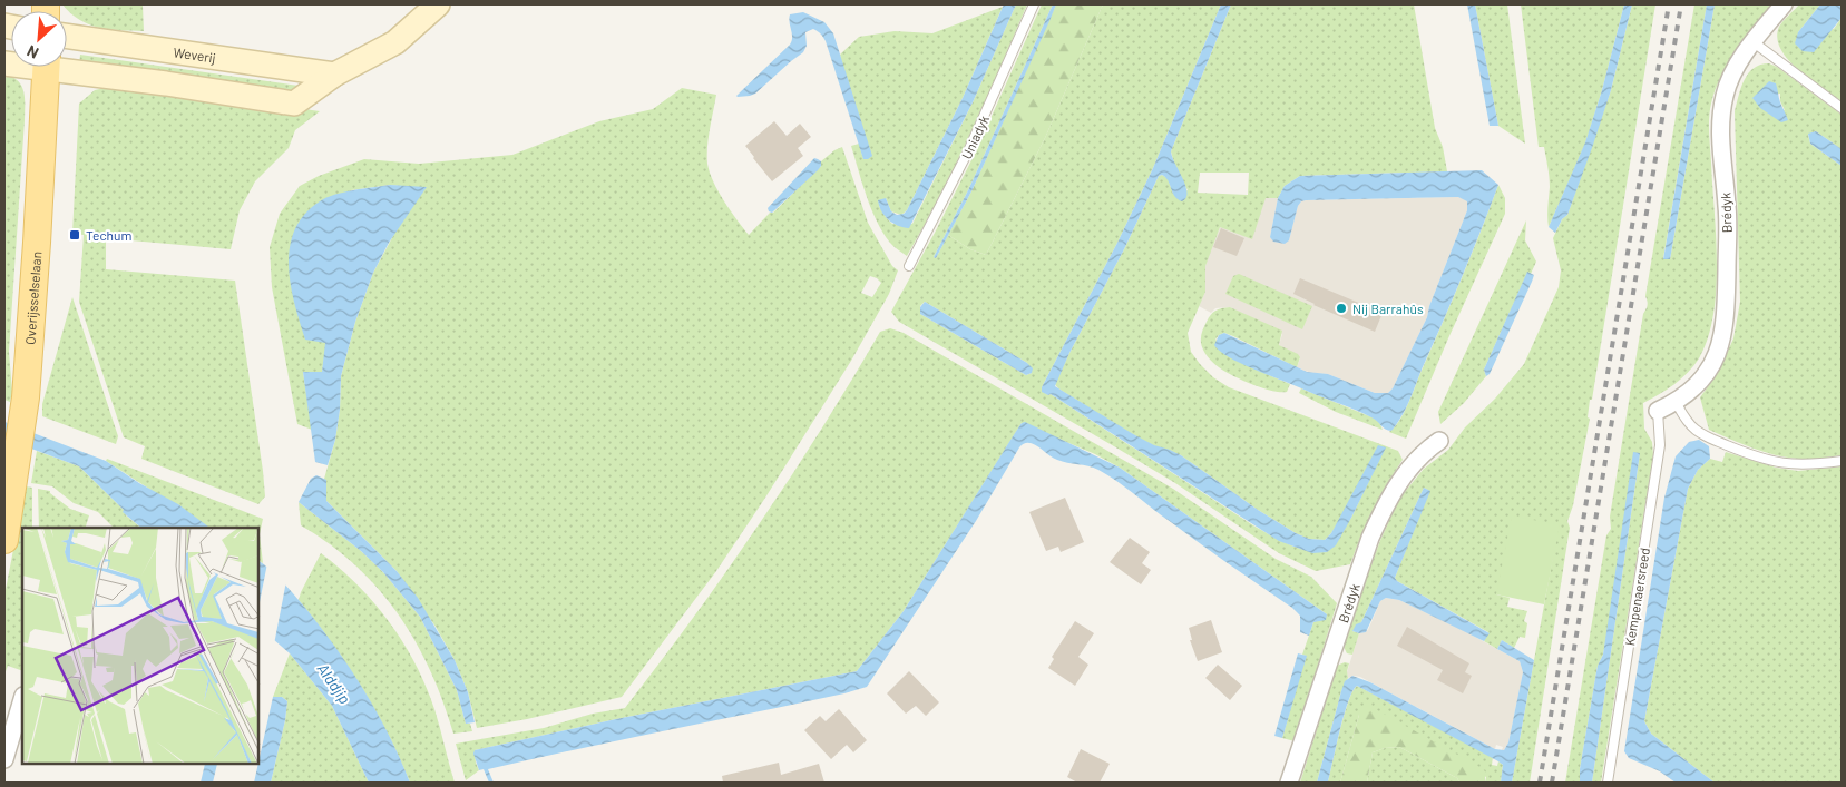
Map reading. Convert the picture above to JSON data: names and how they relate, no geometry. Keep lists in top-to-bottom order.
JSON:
{
  "streets": {
    "main road": ["Overijsselselaan"],
    "street": ["Weverij", "Brédyk"],
    "lane": ["Uniadyk", "Kempenaersreed"]
  },
  "crossings": [
    ["Brédyk", "Kempenaersreed"]
  ],
  "water": ["Alddjip"],
  "places": {
    "transit": ["Techum"],
    "other": ["Nij Barrahûs"]
  },
  "north": "bottom left"
}
